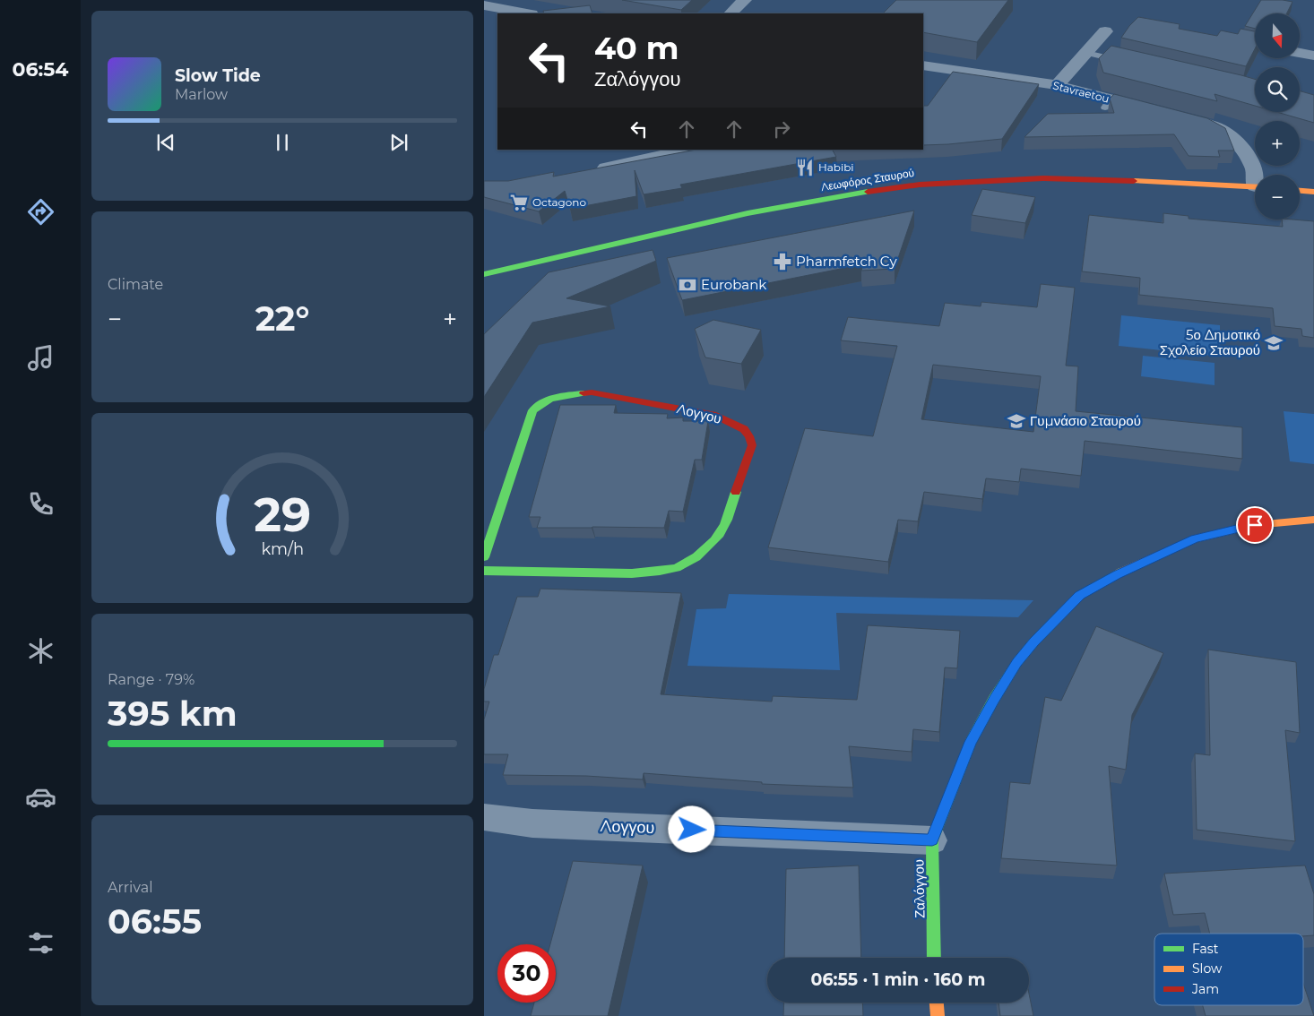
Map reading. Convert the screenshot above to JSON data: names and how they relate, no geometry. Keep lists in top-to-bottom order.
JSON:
{
  "streets": {
    "street": [
      "Stavraetou",
      "Λεωφόρος Σταυρού",
      "Λογγου",
      "Ζαλόγγου"
    ]
  },
  "crossings": [
    ["Λογγου", "Ζαλόγγου"]
  ],
  "places": {
    "restaurant": ["Habibi"],
    "supermarket": ["Octagono"],
    "pharmacy": ["Pharmfetch Cy"],
    "bank": ["Eurobank"],
    "school or university": ["5ο Δημοτικό Σχολείο Σταυρού", "Γυμνάσιο Σταυρού"]
  },
  "legend": ["Fast", "Slow", "Jam"],
  "north": "bottom",
  "page": {
    "tabs": "06:54",
    "map_buttons": ["+", "−"],
    "turn": ["40 m", "Ζαλόγγου"],
    "song": ["Slow Tide", "Marlow"],
    "tile": [
      "Climate",
      ["Range · 79%", "395 km"],
      ["Arrival", "06:55"]
    ],
    "heat": ["−", "22°", "+"],
    "limit": "30",
    "trip": "06:55 · 1 min · 160 m",
    "gauge": ["29", "km/h"]
  }
}
